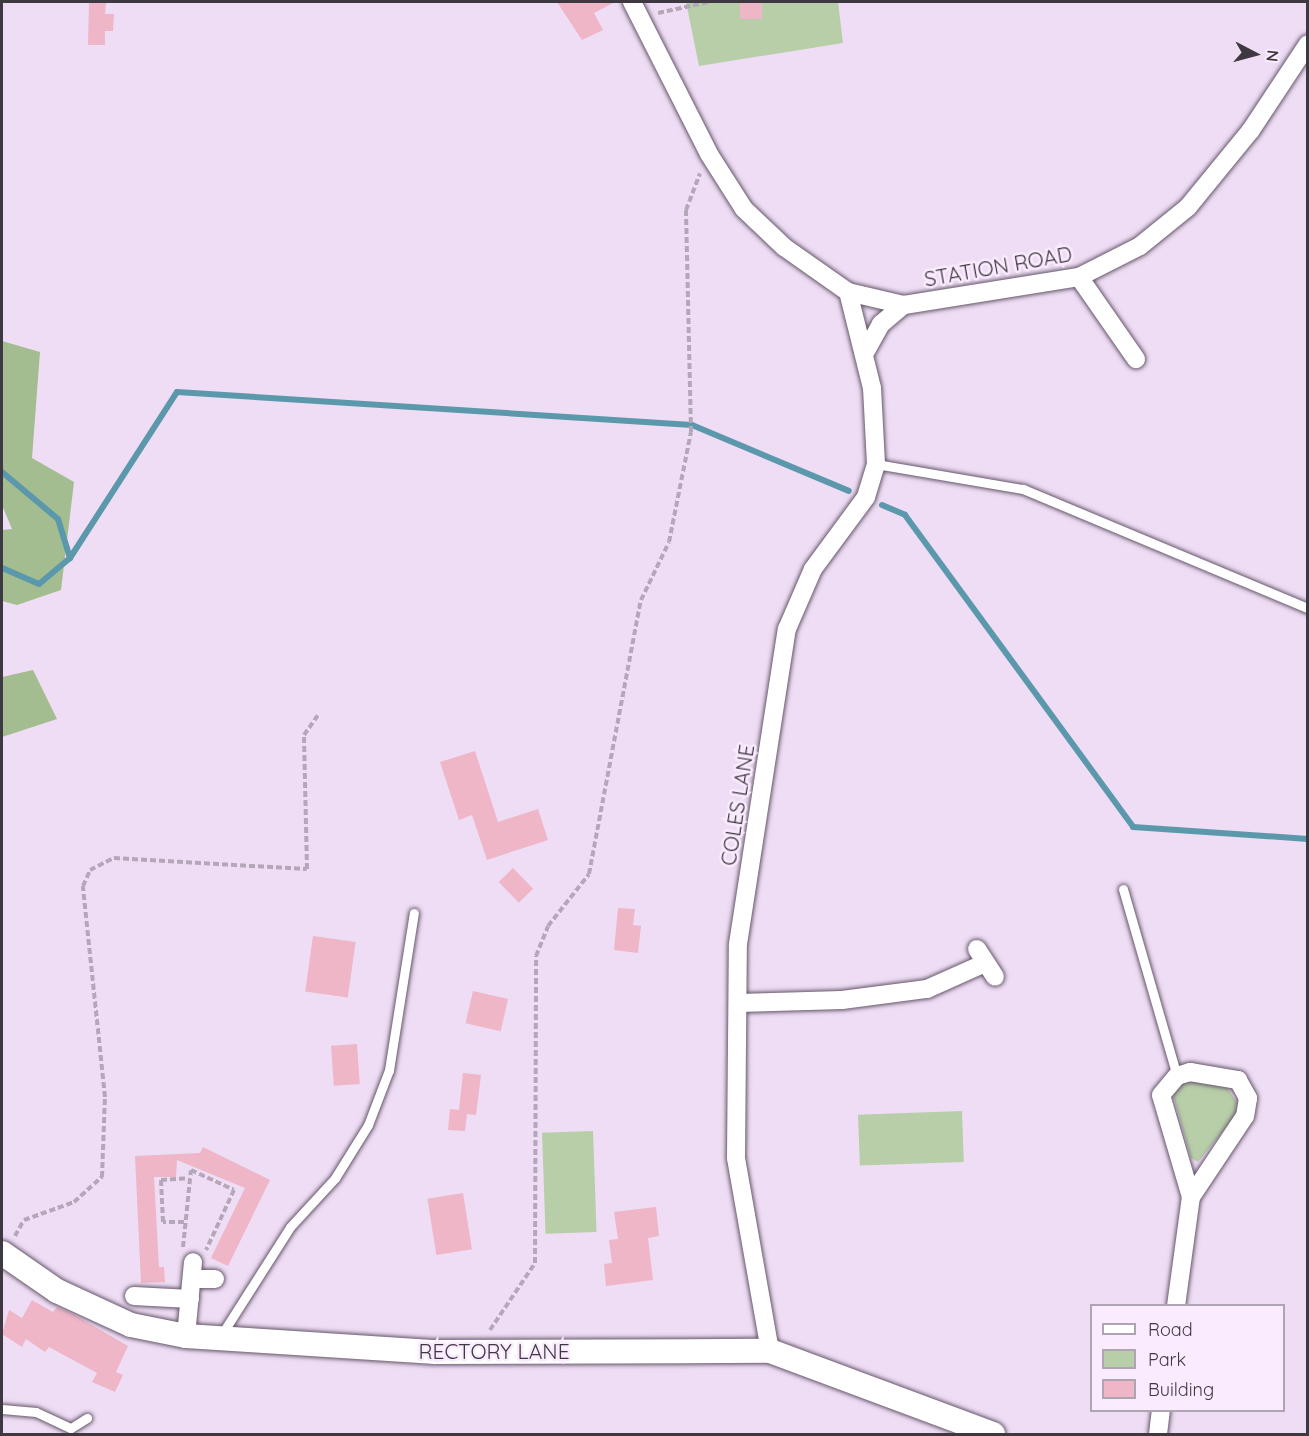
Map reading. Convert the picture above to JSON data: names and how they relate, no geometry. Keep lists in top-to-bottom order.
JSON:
{
  "streets": {
    "street": ["STATION ROAD", "COLES LANE", "RECTORY LANE"]
  },
  "crossings": [
    ["STATION ROAD", "COLES LANE"],
    ["COLES LANE", "RECTORY LANE"]
  ],
  "legend": ["Road", "Park", "Building"],
  "north": "right"
}
